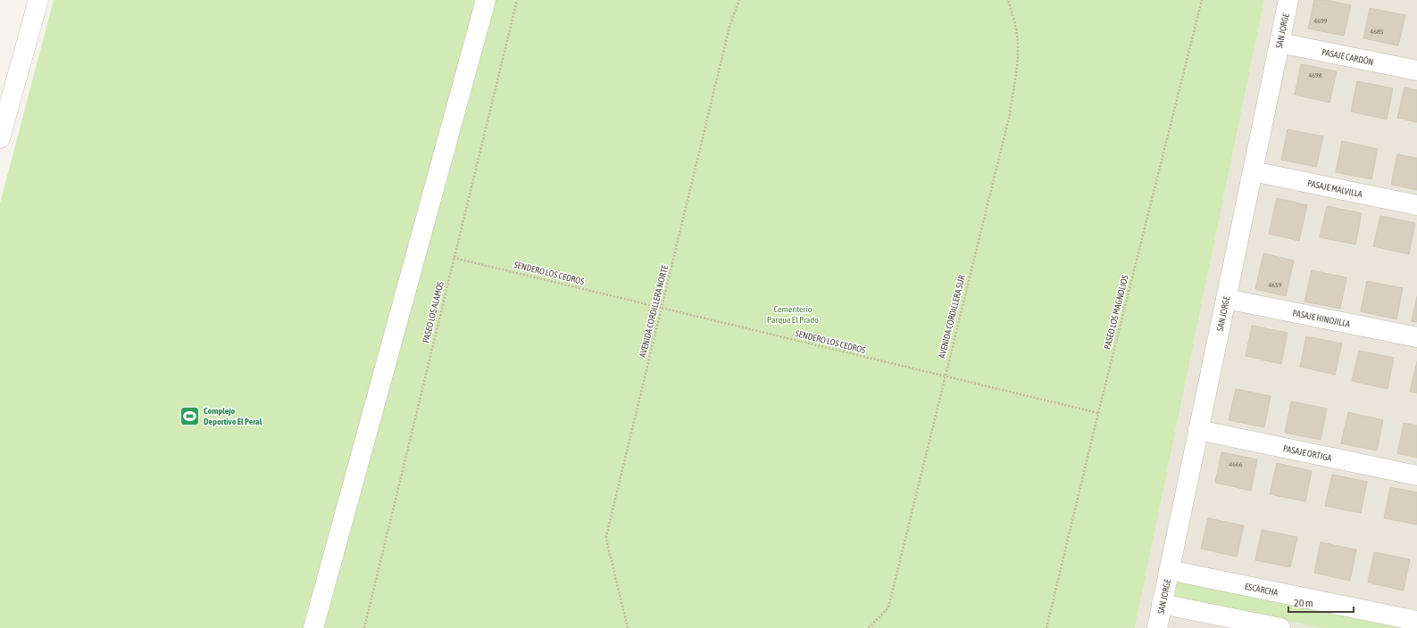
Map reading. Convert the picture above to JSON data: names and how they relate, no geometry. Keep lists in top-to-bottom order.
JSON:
{
  "streets": {
    "street": [
      "SAN JORGE",
      "PASAJE CARDÓN",
      "PASAJE MALVILLA",
      "PASAJE HINOJILLA",
      "PASAJE ORTIGA",
      "ESCARCHA"
    ],
    "path": [
      "SENDERO LOS CEDROS",
      "AVENIDA CORDILLERA NORTE",
      "PASEO LOS ALAMOS",
      "PASEO LOS MAGNOLIOS",
      "AVENIDA CORDILLERA SUR"
    ]
  },
  "crossings": [
    ["SAN JORGE", "PASAJE CARDÓN"],
    ["SAN JORGE", "PASAJE MALVILLA"],
    ["SAN JORGE", "PASAJE HINOJILLA"],
    ["SAN JORGE", "PASAJE ORTIGA"],
    ["SAN JORGE", "ESCARCHA"],
    ["SENDERO LOS CEDROS", "AVENIDA CORDILLERA NORTE"],
    ["SENDERO LOS CEDROS", "PASEO LOS ALAMOS"],
    ["SENDERO LOS CEDROS", "PASEO LOS MAGNOLIOS"],
    ["SENDERO LOS CEDROS", "AVENIDA CORDILLERA SUR"]
  ],
  "parks": ["Cementerio Parque El Prado"],
  "places": {
    "sports": ["Complejo Deportivo El Peral"]
  },
  "house_numbers": [
    "4699",
    "4685",
    "4698",
    "4659",
    "4666"
  ],
  "scale_bar": "20 m"
}
